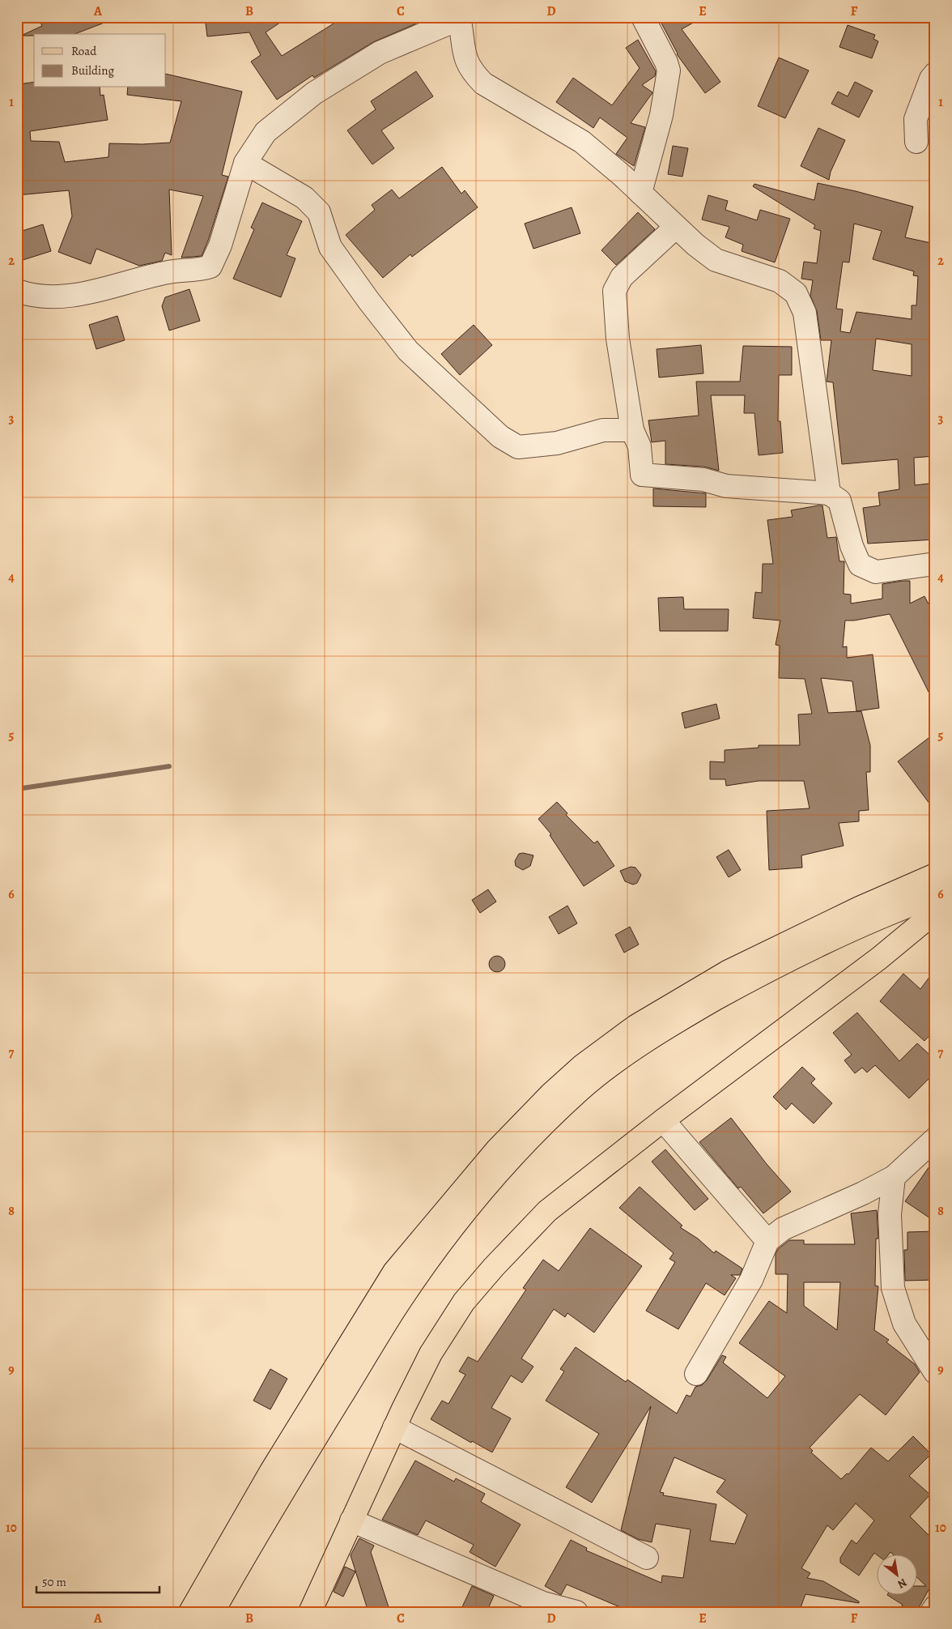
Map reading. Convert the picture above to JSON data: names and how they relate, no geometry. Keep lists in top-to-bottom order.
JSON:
{
  "legend": ["Road", "Building"],
  "scale_bar": "50 m",
  "north": "bottom right",
  "grid": {
    "columns": [
      "A",
      "B",
      "C",
      "D",
      "E",
      "F"
    ],
    "rows": [
      "1",
      "2",
      "3",
      "4",
      "5",
      "6",
      "7",
      "8",
      "9",
      "10"
    ]
  }
}
